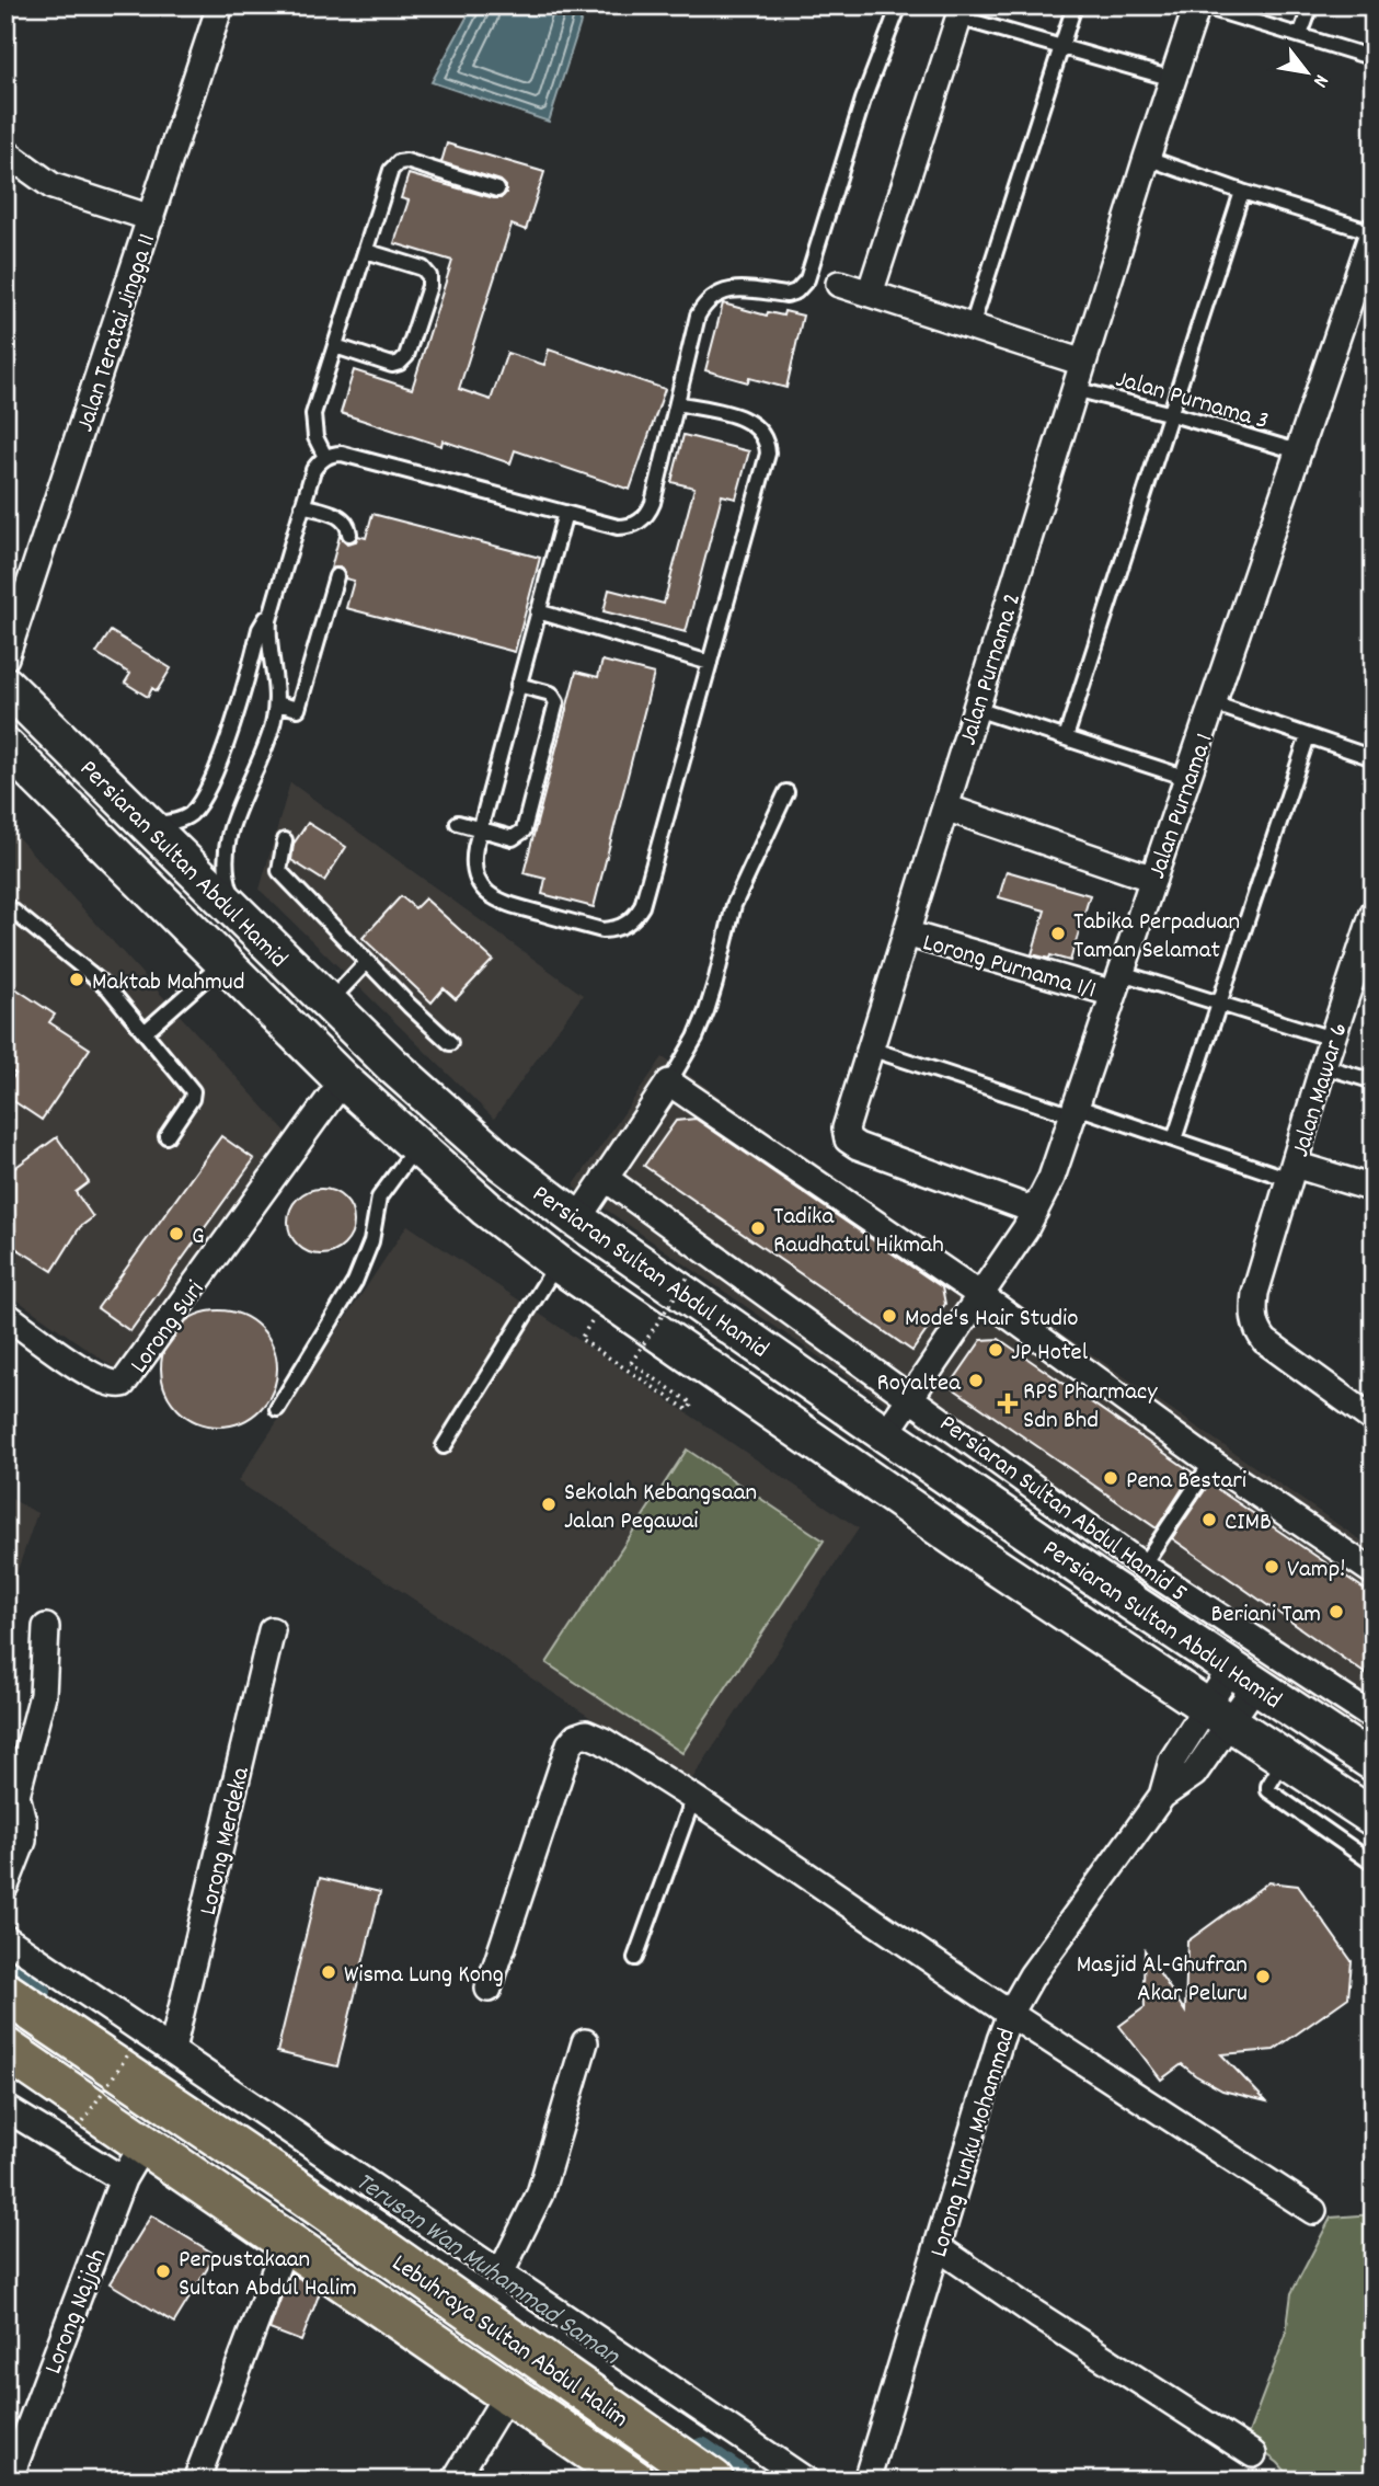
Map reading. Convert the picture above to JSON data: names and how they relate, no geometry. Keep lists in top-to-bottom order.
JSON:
{
  "streets": {
    "main road": ["Persiaran Sultan Abdul Hamid", "Lebuhraya Sultan Abdul Halim"],
    "street": [
      "Jalan Teratai Jingga 11",
      "Jalan Purnama 2",
      "Jalan Purnama 1",
      "Lorong Purnama 1/1",
      "Jalan Mawar 6",
      "Lorong Suri",
      "Persiaran Sultan Abdul Hamid 5",
      "Lorong Merdeka",
      "Lorong Tunku Mohammad",
      "Lorong Najjah"
    ],
    "lane": ["Jalan Purnama 3"]
  },
  "crossings": [
    ["Jalan Purnama 3", "Jalan Purnama 2"],
    ["Jalan Purnama 3", "Jalan Purnama 1"],
    ["Jalan Purnama 2", "Jalan Purnama 1"],
    ["Jalan Purnama 2", "Lorong Purnama 1/1"],
    ["Jalan Purnama 1", "Persiaran Sultan Abdul Hamid"],
    ["Jalan Purnama 1", "Lorong Purnama 1/1"],
    ["Jalan Purnama 1", "Persiaran Sultan Abdul Hamid 5"],
    ["Persiaran Sultan Abdul Hamid", "Lorong Suri"],
    ["Persiaran Sultan Abdul Hamid", "Lorong Tunku Mohammad"],
    ["Lorong Najjah", "Lebuhraya Sultan Abdul Halim"]
  ],
  "water": ["Terusan Wan Muhammad Saman"],
  "places": {
    "other": [
      "Tabika Perpaduan Taman Selamat",
      "Maktab Mahmud",
      "Tadika Raudhatul Hikmah",
      "G",
      "Mode's Hair Studio",
      "JP Hotel",
      "Royaltea",
      "Pena Bestari",
      "Sekolah Kebangsaan Jalan Pegawai",
      "CIMB",
      "Vamp!",
      "Beriani Tam",
      "Wisma Lung Kong",
      "Masjid Al-Ghufran Akar Peluru",
      "Perpustakaan Sultan Abdul Halim"
    ],
    "health": ["RPS Pharmacy Sdn Bhd"]
  },
  "north": "bottom right"
}
